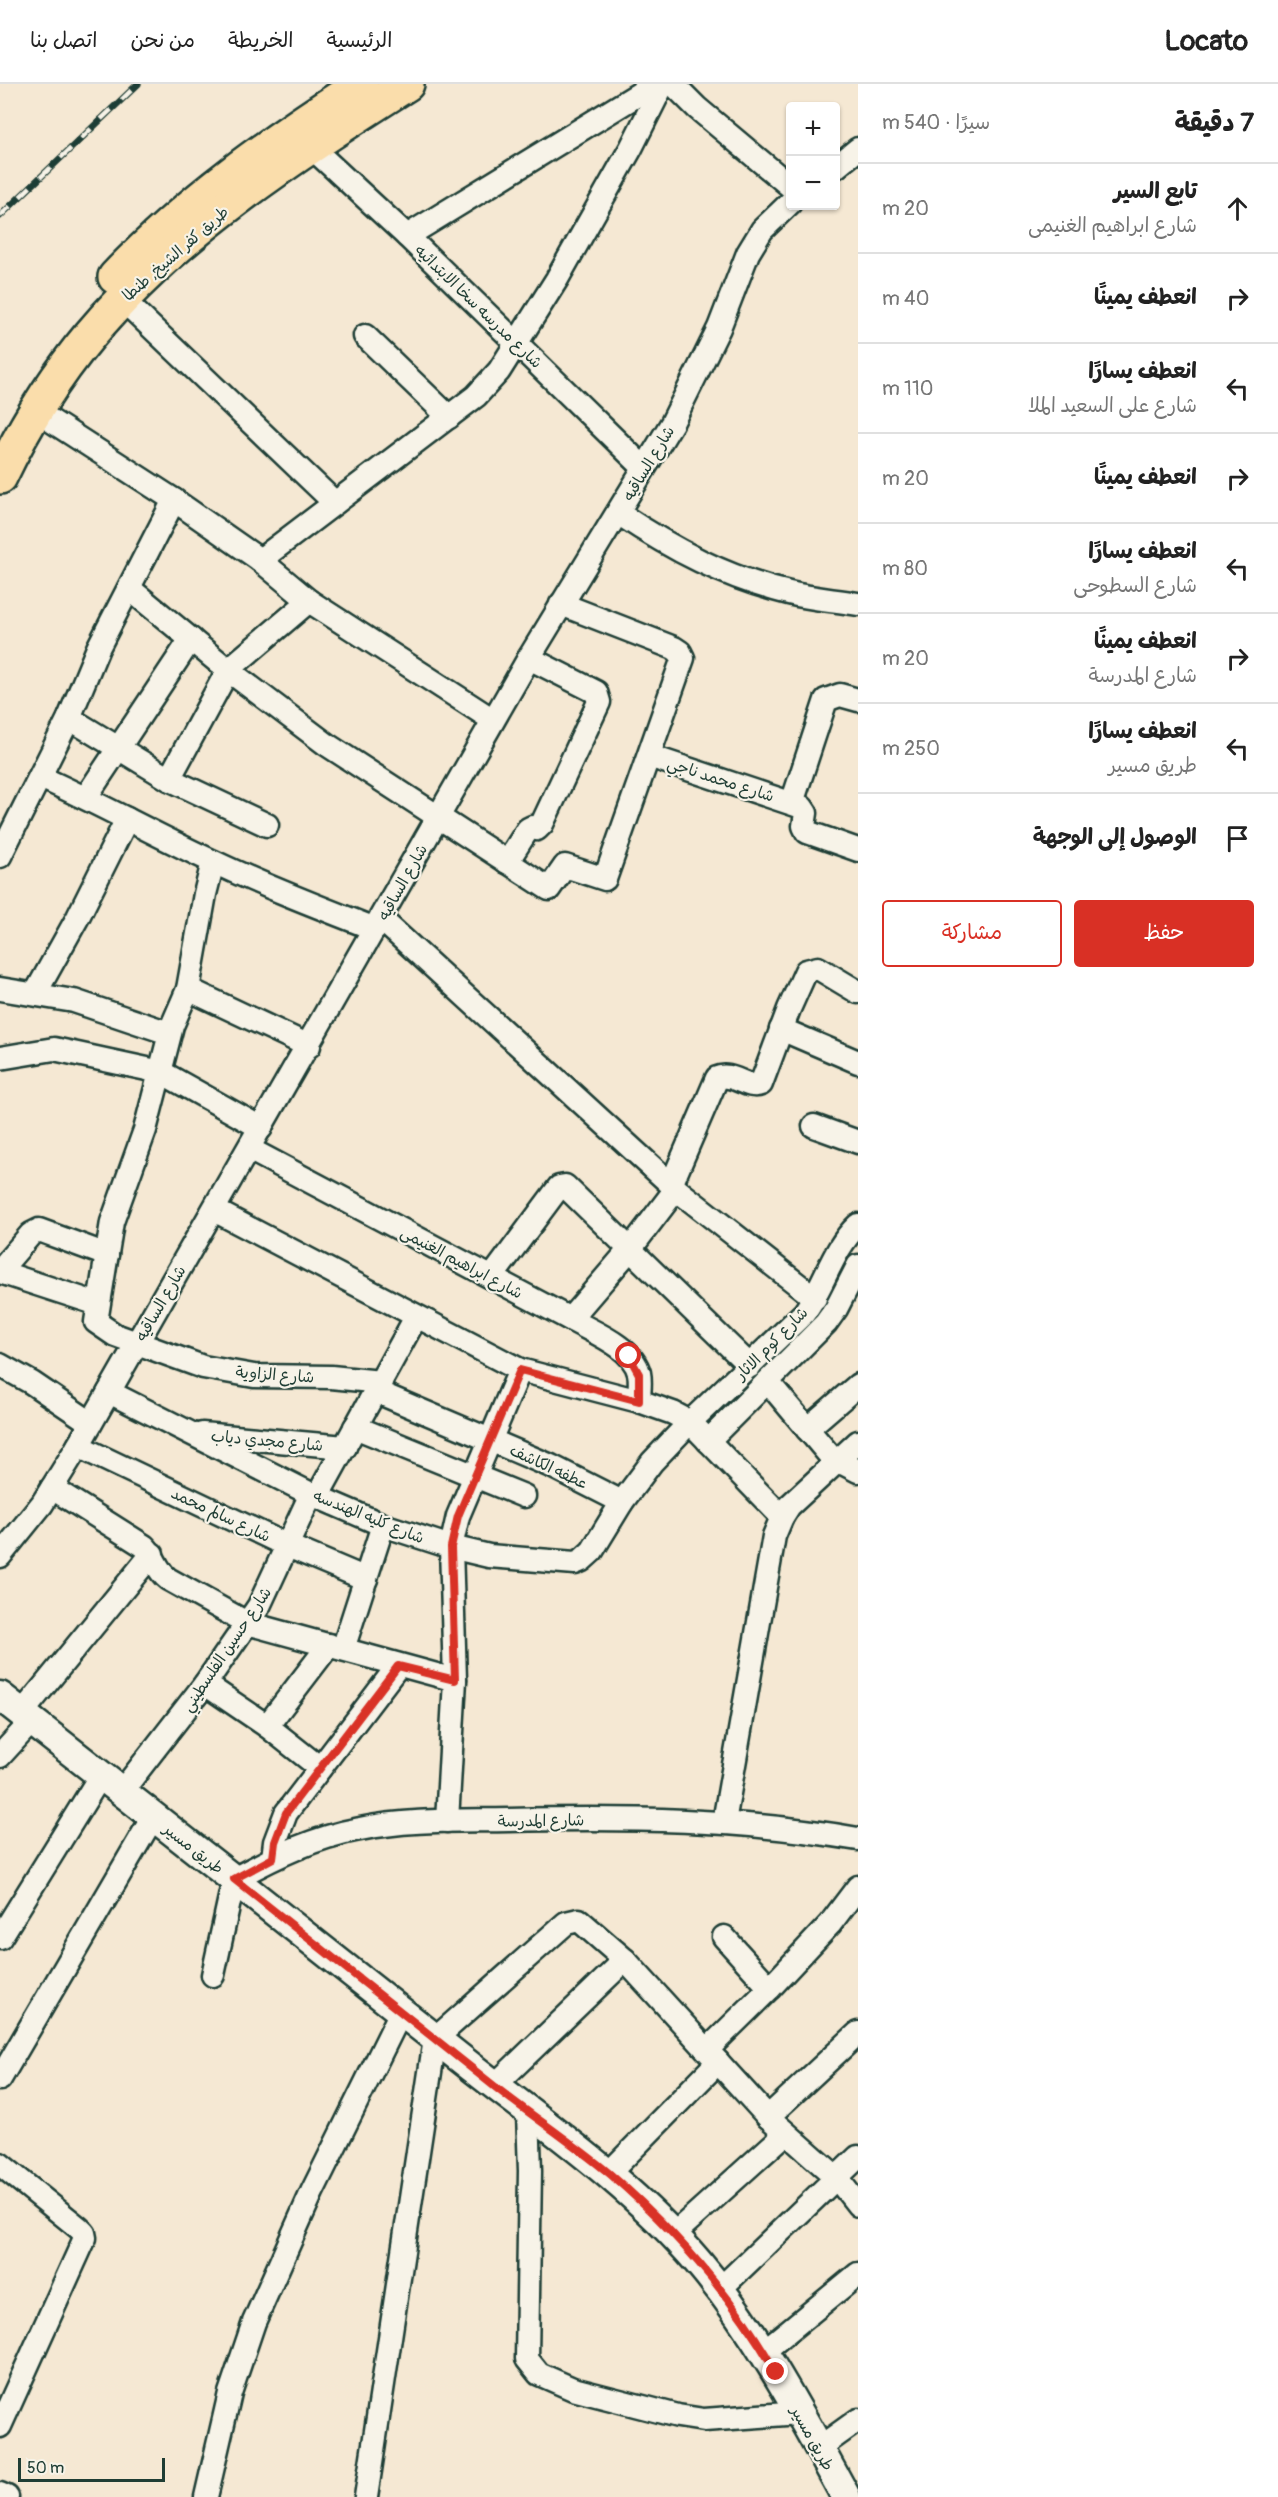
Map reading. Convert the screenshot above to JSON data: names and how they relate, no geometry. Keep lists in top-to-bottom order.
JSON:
{
  "streets": {
    "main road": ["طريق كفر الشيخ, طنطا"],
    "street": [
      "شارع مدرسه سخا الابتدائيه",
      "شارع الساقيه",
      "شارع محمد ناجي",
      "شارع ابراهيم الغنيمى",
      "شارع كوم الاثار",
      "شارع الزاوية",
      "شارع مجدي دياب",
      "عطفه الكاشف",
      "شارع سالم محمد",
      "شارع كليه الهندسه",
      "شارع حسين الفلسطيني",
      "شارع المدرسة",
      "طريق مسير"
    ]
  },
  "crossings": [
    ["طريق كفر الشيخ, طنطا", "شارع مدرسه سخا الابتدائيه"],
    ["شارع مدرسه سخا الابتدائيه", "شارع الساقيه"],
    ["شارع الساقيه", "شارع ابراهيم الغنيمى"],
    ["شارع الساقيه", "شارع الزاوية"],
    ["شارع الساقيه", "شارع سالم محمد"],
    ["شارع الساقيه", "شارع كليه الهندسه"],
    ["شارع كوم الاثار", "شارع كليه الهندسه"],
    ["شارع الزاوية", "عطفه الكاشف"],
    ["شارع الزاوية", "شارع حسين الفلسطيني"],
    ["شارع مجدي دياب", "شارع كليه الهندسه"],
    ["شارع مجدي دياب", "شارع حسين الفلسطيني"],
    ["عطفه الكاشف", "شارع كليه الهندسه"],
    ["عطفه الكاشف", "شارع حسين الفلسطيني"],
    ["شارع سالم محمد", "شارع حسين الفلسطيني"],
    ["شارع كليه الهندسه", "شارع حسين الفلسطيني"],
    ["شارع حسين الفلسطيني", "طريق مسير"],
    ["شارع المدرسة", "طريق مسير"]
  ],
  "scale_bar": "50 m",
  "page": {
    "header": "Locato",
    "nav": [
      "الرئيسية",
      "الخريطة",
      "من نحن",
      "اتصل بنا"
    ],
    "heading": ["7 دقيقة", "سيرًا · 540 m"],
    "map_buttons": ["+", "−"],
    "list": [
      ["تابع السير", "شارع ابراهيم الغنيمى", "20 m"],
      ["انعطف يمينًا", "40 m"],
      ["انعطف يسارًا", "شارع على السعيد الملا", "110 m"],
      ["انعطف يمينًا", "20 m"],
      ["انعطف يسارًا", "شارع السطوحى", "80 m"],
      ["انعطف يمينًا", "شارع المدرسة", "20 m"],
      ["انعطف يسارًا", "طريق مسير", "250 m"],
      "الوصول إلى الوجهة"
    ],
    "buttons": ["حفظ", "مشاركة"],
    "scale": "50 m"
  }
}
